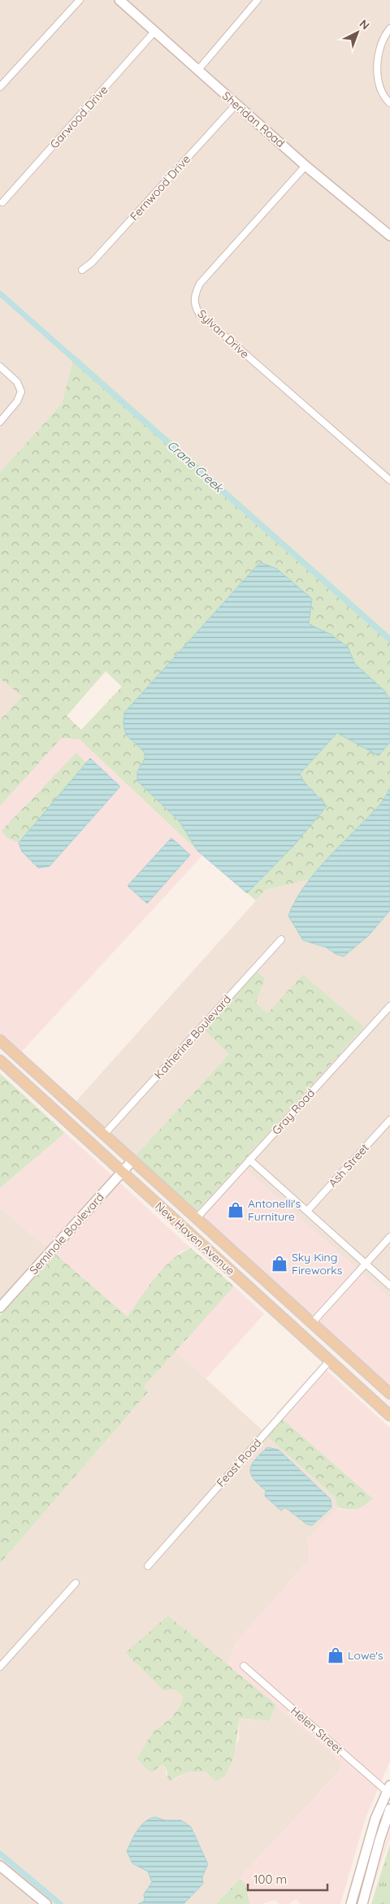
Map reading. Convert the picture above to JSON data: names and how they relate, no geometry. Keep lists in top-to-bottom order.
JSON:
{
  "streets": {
    "main road": ["New Haven Avenue"],
    "street": [
      "Garwood Drive",
      "Sheridan Road",
      "Fernwood Drive",
      "Sylvan Drive",
      "Katherine Boulevard",
      "Gray Road",
      "Ash Street",
      "Seminole Boulevard",
      "Feast Road",
      "Helen Street"
    ]
  },
  "crossings": [
    ["Garwood Drive", "Sheridan Road"],
    ["Sheridan Road", "Fernwood Drive"],
    ["Sheridan Road", "Sylvan Drive"],
    ["Katherine Boulevard", "New Haven Avenue"],
    ["Gray Road", "New Haven Avenue"],
    ["Seminole Boulevard", "New Haven Avenue"],
    ["New Haven Avenue", "Feast Road"]
  ],
  "water": ["Crane Creek"],
  "places": {
    "shop": ["Antonelli's Furniture", "Sky King Fireworks", "Lowe's"]
  },
  "scale_bar": "100 m",
  "north": "top right"
}
